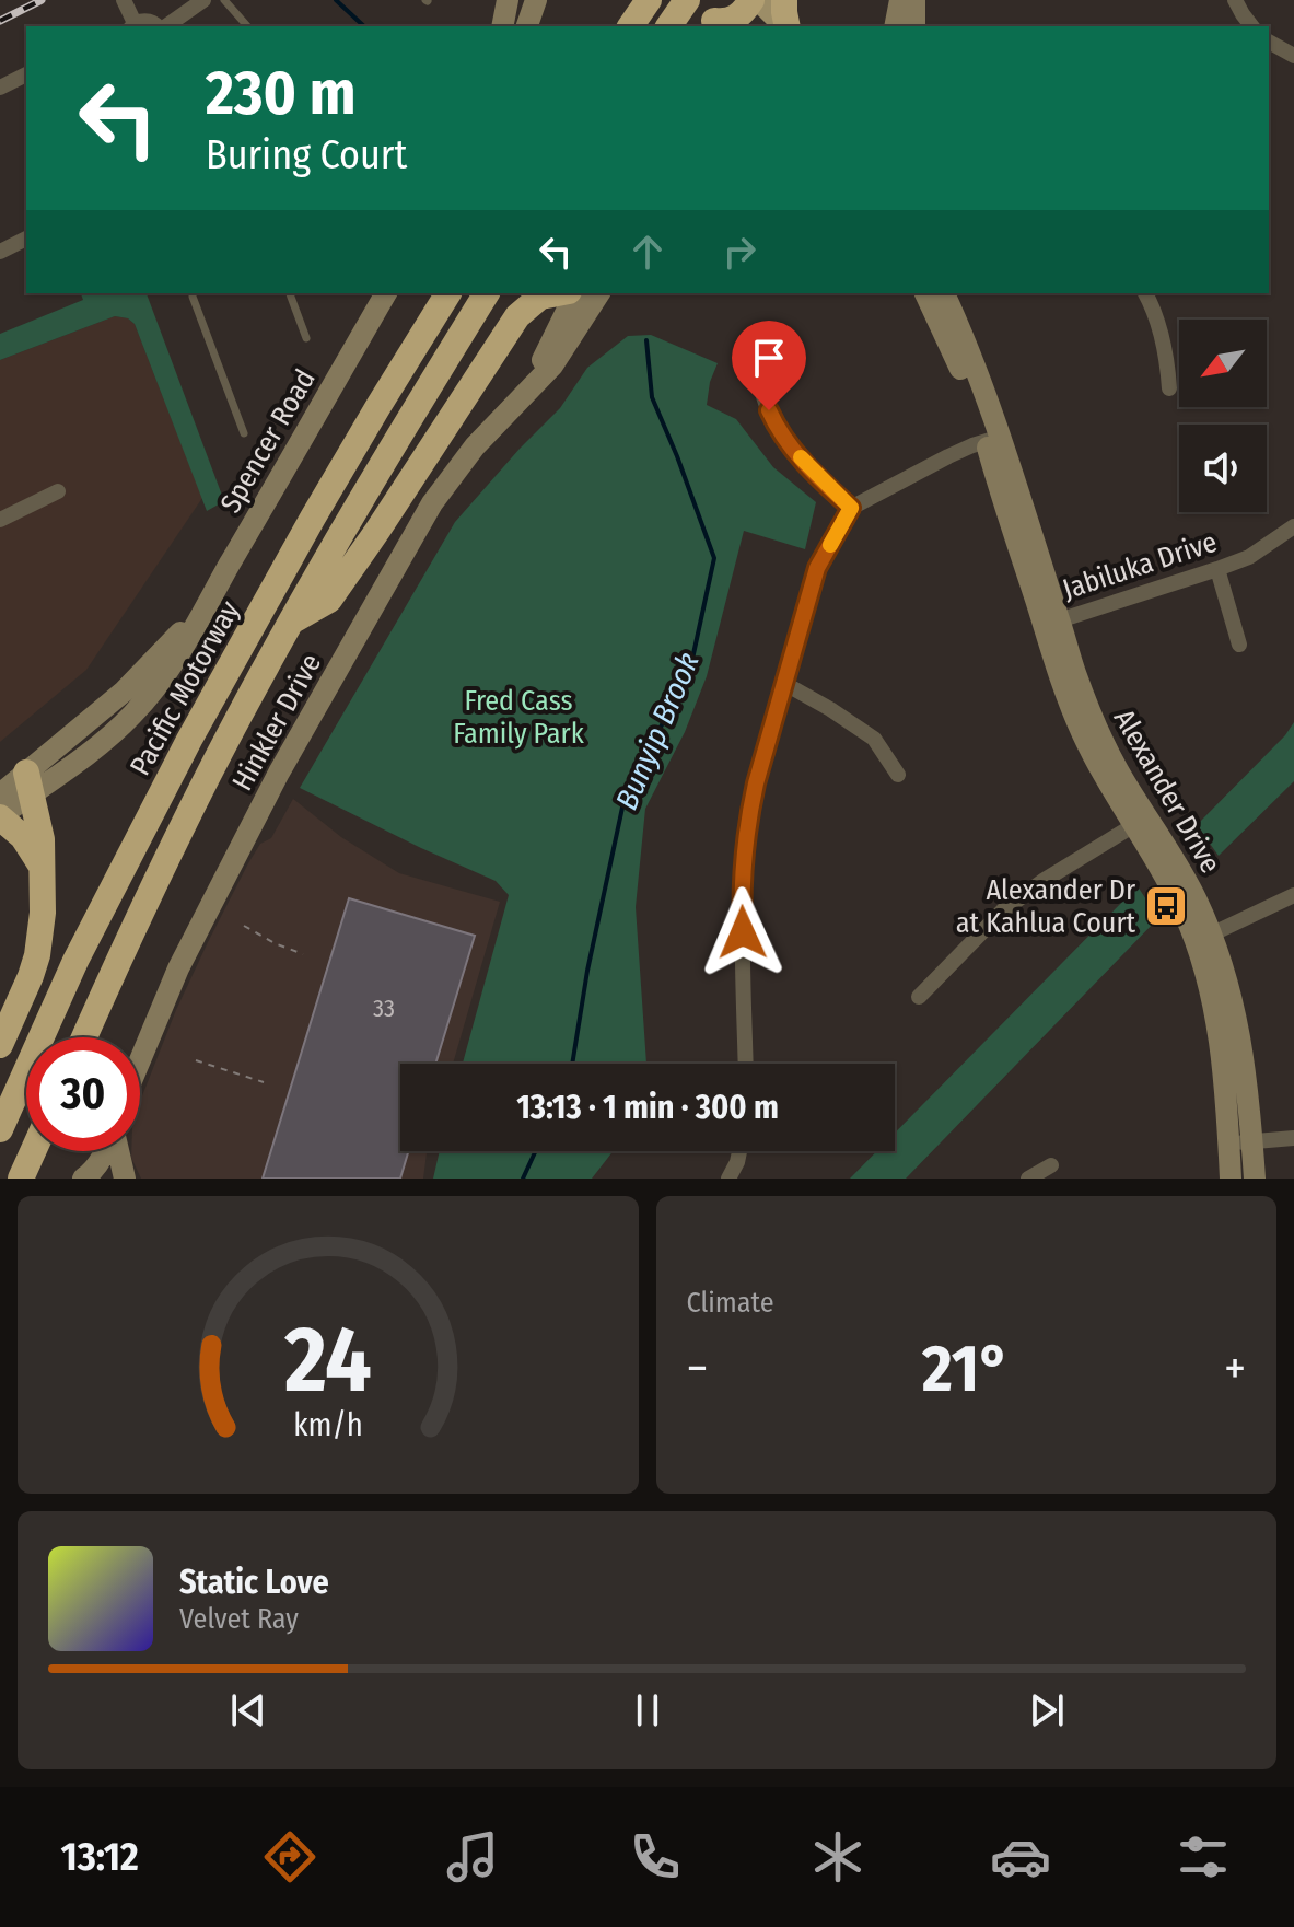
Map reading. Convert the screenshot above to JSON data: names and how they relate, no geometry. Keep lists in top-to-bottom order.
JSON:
{
  "streets": {
    "highway": ["Pacific Motorway"],
    "street": [
      "Spencer Road",
      "Jabiluka Drive",
      "Hinkler Drive",
      "Alexander Drive"
    ]
  },
  "crossings": [
    ["Jabiluka Drive", "Alexander Drive"]
  ],
  "water": ["Bunyip Brook"],
  "parks": ["Fred Cass Family Park"],
  "places": {
    "bus stop": ["Alexander Dr at Kahlua Court"]
  },
  "house_numbers": ["33"],
  "north": "bottom left",
  "page": {
    "turn": ["230 m", "Buring Court"],
    "limit": "30",
    "trip": "13:13 · 1 min · 300 m",
    "tile": "Climate",
    "heat": ["−", "21°", "+"],
    "song": ["Static Love", "Velvet Ray"],
    "tabs": "13:12",
    "gauge": ["24", "km/h"]
  }
}
